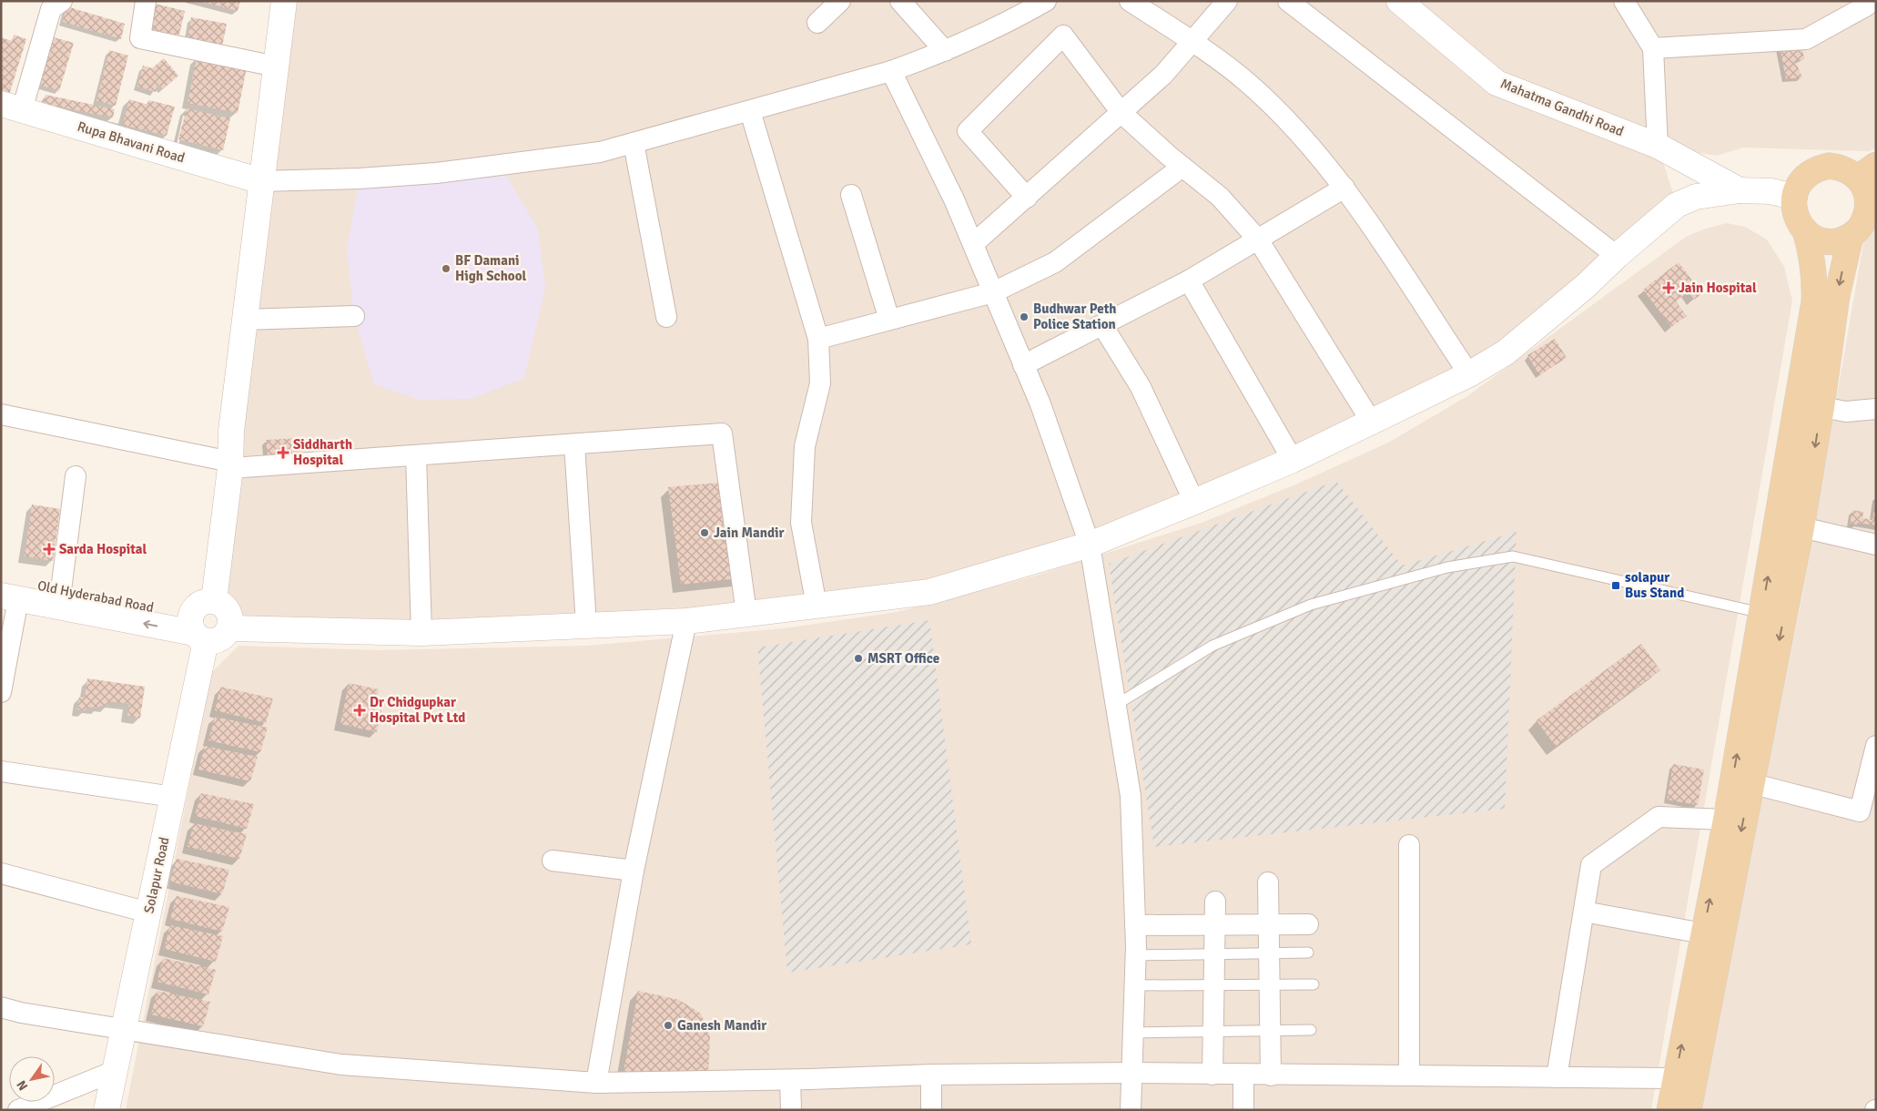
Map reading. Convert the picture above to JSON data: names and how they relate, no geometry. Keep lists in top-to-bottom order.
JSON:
{
  "streets": {
    "main road": [
      "Mahatma Gandhi Road",
      "Rupa Bhavani Road",
      "Old Hyderabad Road",
      "Solapur Road"
    ]
  },
  "crossings": [
    ["Old Hyderabad Road", "Solapur Road"]
  ],
  "places": {
    "other": [
      "BF Damani High School",
      "Budhwar Peth Police Station",
      "Jain Mandir",
      "MSRT Office",
      "Ganesh Mandir"
    ],
    "health": [
      "Jain Hospital",
      "Siddharth Hospital",
      "Sarda Hospital",
      "Dr Chidgupkar Hospital Pvt Ltd"
    ],
    "transit": ["solapur Bus Stand"]
  },
  "north": "bottom left"
}
